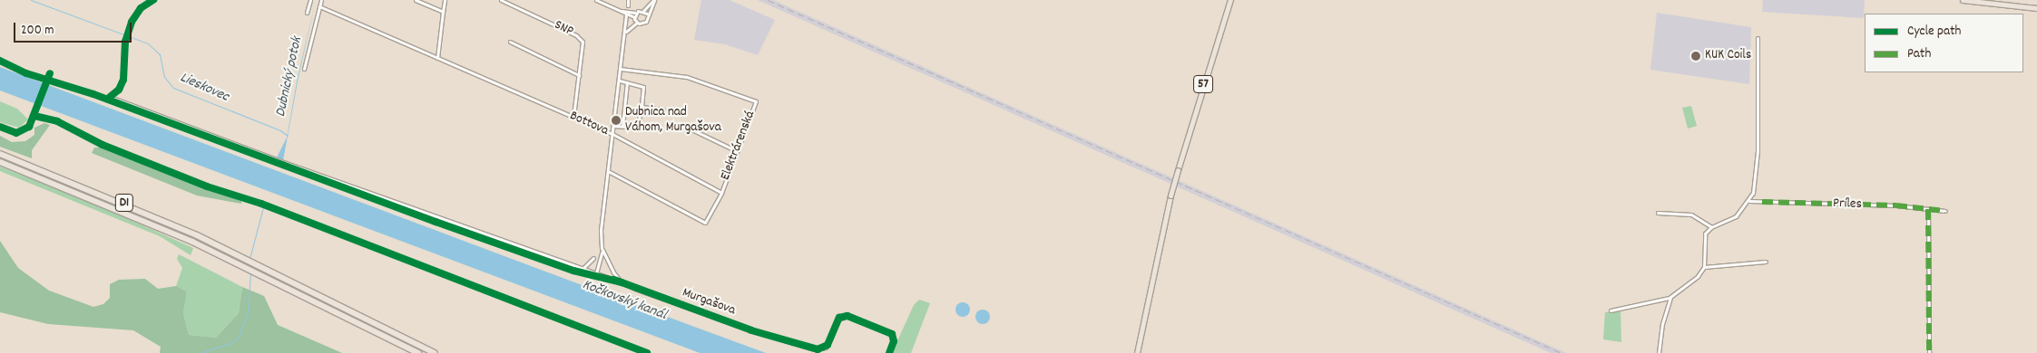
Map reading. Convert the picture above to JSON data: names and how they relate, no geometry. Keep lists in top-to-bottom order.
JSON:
{
  "streets": {
    "highway": ["D1"],
    "main road": ["57"],
    "street": [
      "SNP",
      "Bottova",
      "Elektrárenská",
      "Príles",
      "Murgašova"
    ]
  },
  "crossings": [
    ["SNP", "Bottova"],
    ["Bottova", "Elektrárenská"]
  ],
  "water": ["Dubnický potok", "Lieskovec", "Kočkovský kanál"],
  "places": ["KUK Coils", "Dubnica nad Váhom, Murgašova"],
  "legend": ["Cycle path", "Path"],
  "scale_bar": "200 m"
}
